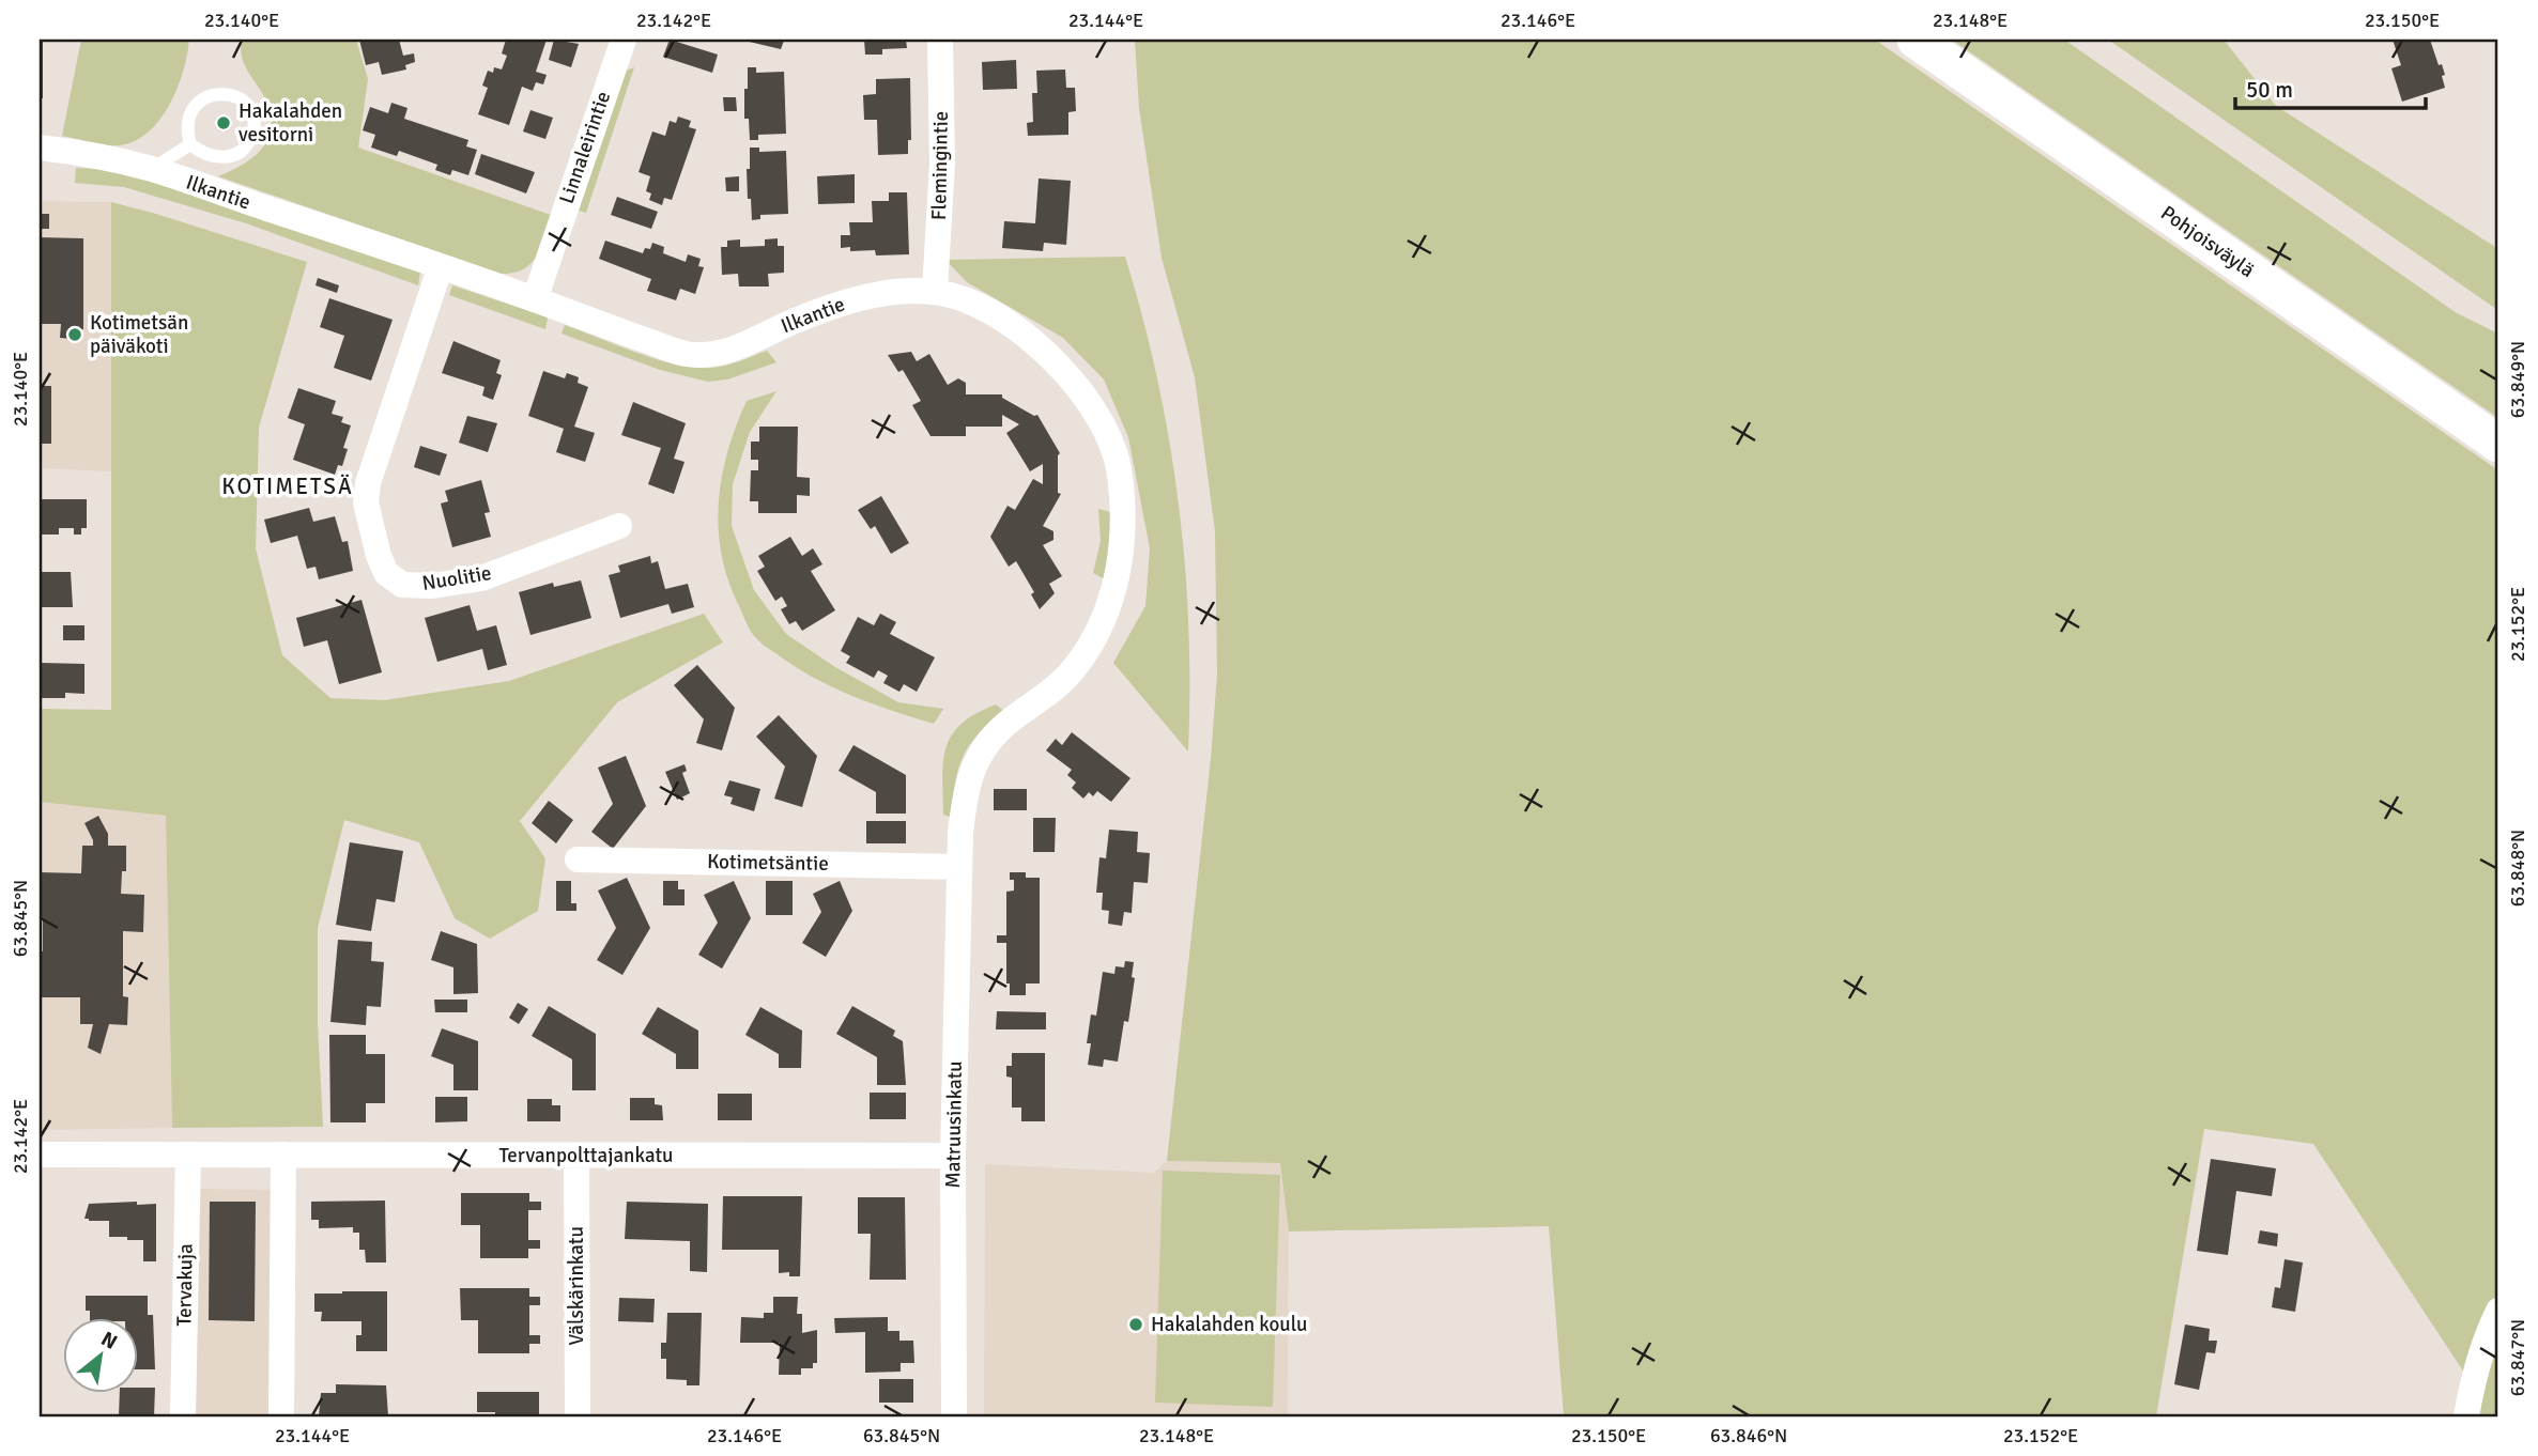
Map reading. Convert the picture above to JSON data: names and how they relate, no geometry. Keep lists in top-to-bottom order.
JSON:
{
  "streets": {
    "main road": ["Pohjoisväylä"],
    "street": [
      "Linnaleirintie",
      "Flemingintie",
      "Ilkantie",
      "Nuolitie",
      "Kotimetsäntie",
      "Matruusinkatu",
      "Tervanpolttajankatu",
      "Tervakuja",
      "Välskärinkatu"
    ]
  },
  "crossings": [
    ["Linnaleirintie", "Ilkantie"],
    ["Flemingintie", "Ilkantie"],
    ["Ilkantie", "Nuolitie"],
    ["Ilkantie", "Matruusinkatu"],
    ["Kotimetsäntie", "Matruusinkatu"],
    ["Matruusinkatu", "Tervanpolttajankatu"],
    ["Tervanpolttajankatu", "Tervakuja"],
    ["Tervanpolttajankatu", "Välskärinkatu"]
  ],
  "districts": ["KOTIMETSÄ"],
  "places": ["Hakalahden vesitorni", "Kotimetsän päiväkoti", "Hakalahden koulu"],
  "scale_bar": "50 m",
  "north": "top right",
  "coordinates": [
    "23.140°E",
    "23.142°E",
    "23.144°E",
    "23.146°E",
    "23.148°E",
    "23.150°E",
    "63.849°N",
    "23.152°E",
    "63.848°N",
    "63.845°N",
    "63.847°N",
    "63.846°N"
  ]
}
